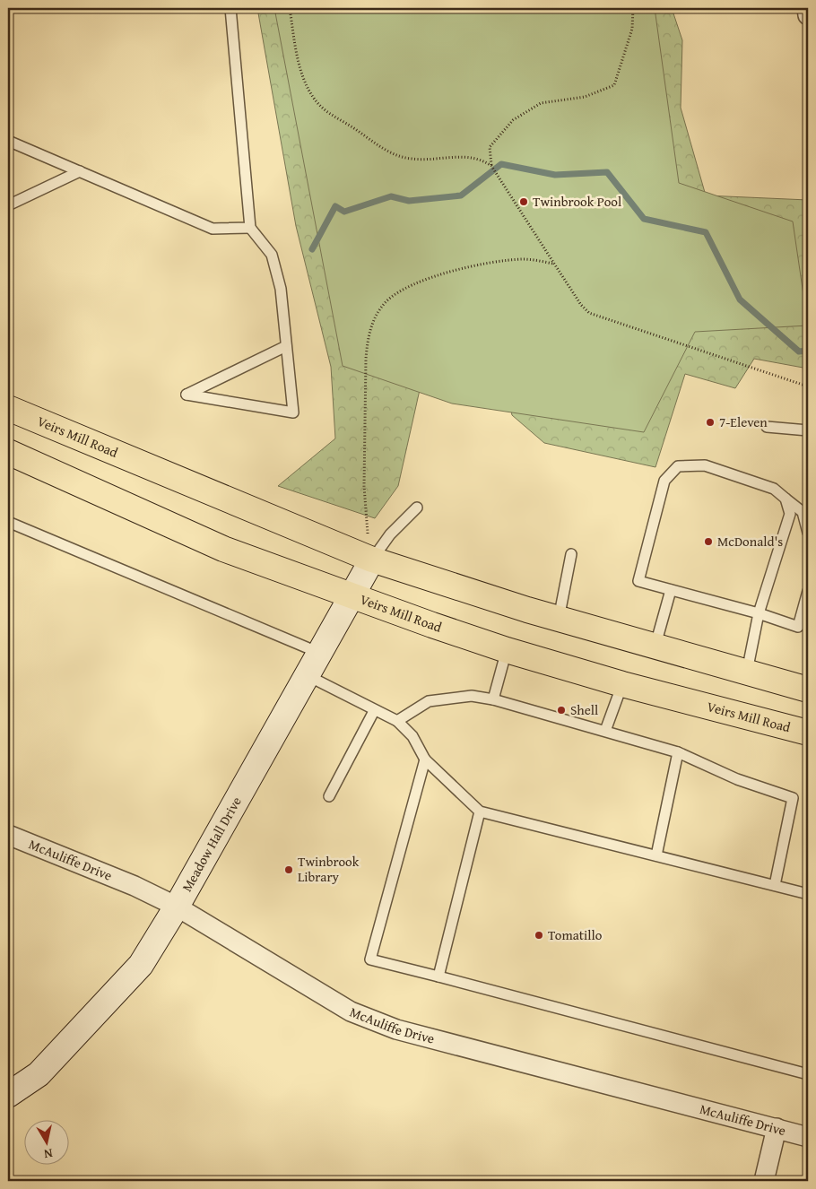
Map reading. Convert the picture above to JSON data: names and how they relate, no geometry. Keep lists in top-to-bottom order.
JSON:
{
  "streets": {
    "main road": ["Veirs Mill Road"],
    "street": ["Meadow Hall Drive", "McAuliffe Drive"]
  },
  "crossings": [
    ["Veirs Mill Road", "Meadow Hall Drive"],
    ["Meadow Hall Drive", "McAuliffe Drive"]
  ],
  "places": [
    "Twinbrook Pool",
    "7-Eleven",
    "McDonald's",
    "Shell",
    "Twinbrook Library",
    "Tomatillo"
  ],
  "north": "bottom"
}
